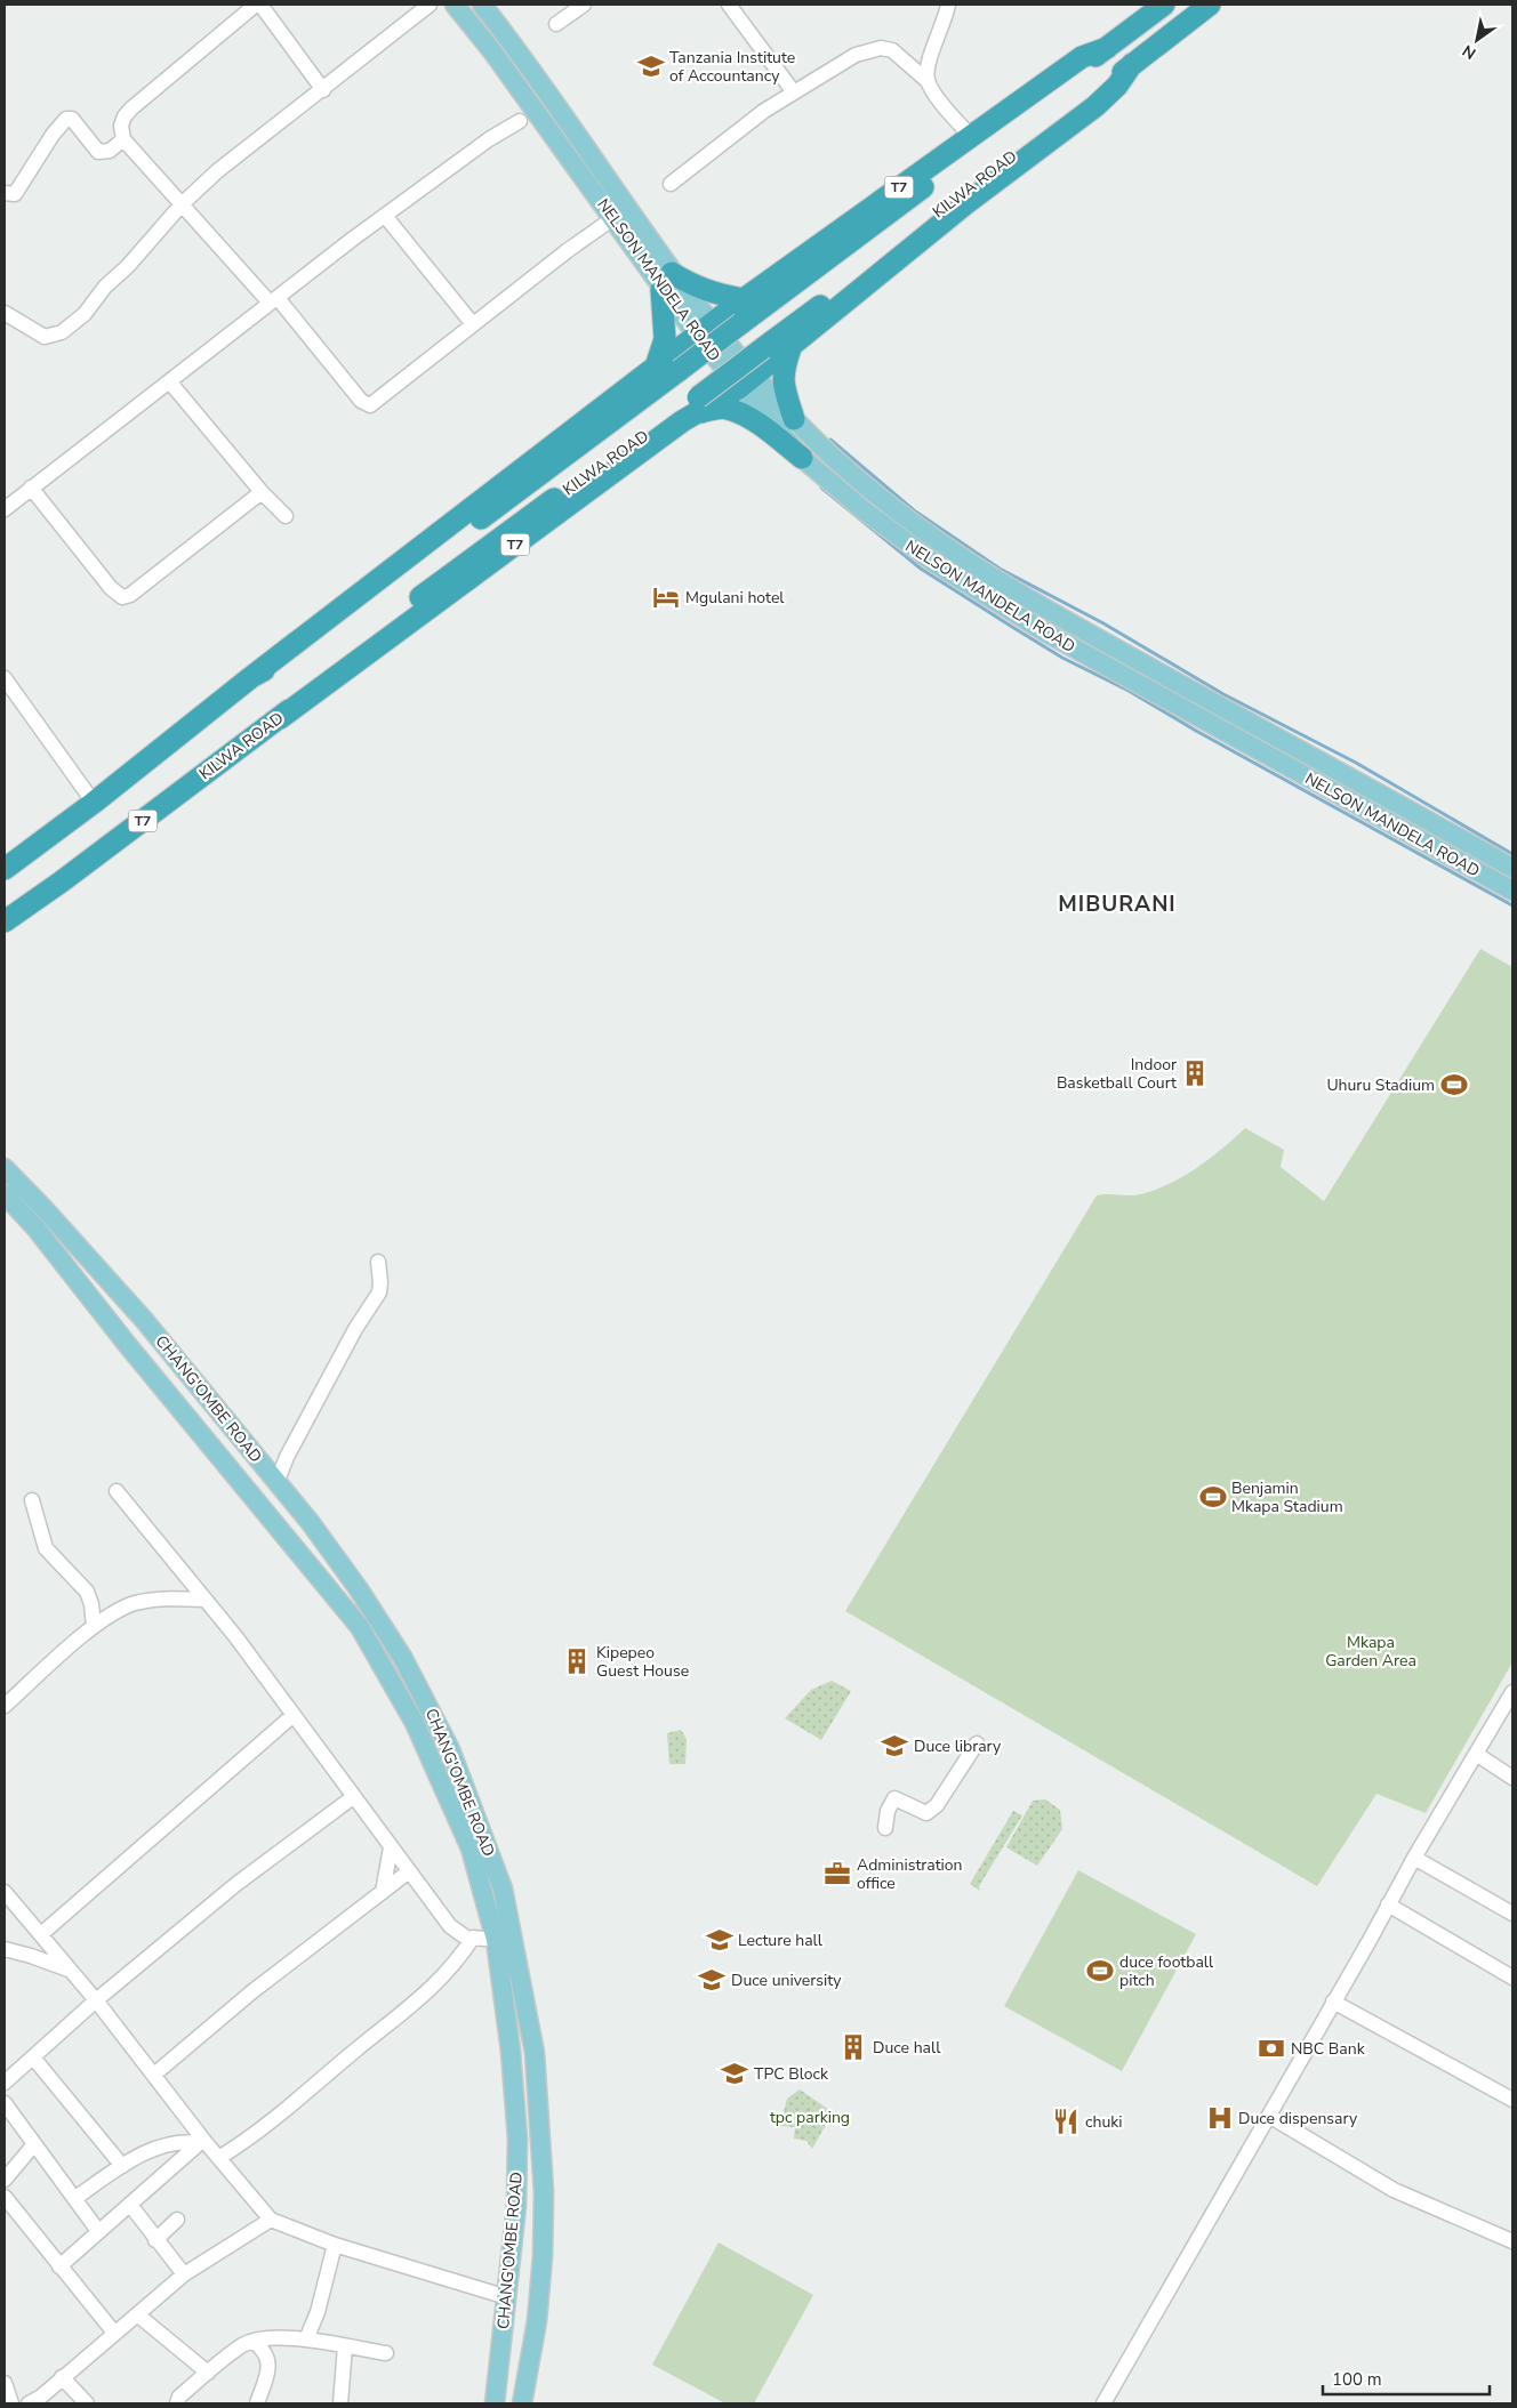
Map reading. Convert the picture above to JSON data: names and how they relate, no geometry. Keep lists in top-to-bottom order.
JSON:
{
  "streets": {
    "highway": ["KILWA ROAD", "T7"],
    "main road": ["NELSON MANDELA ROAD", "CHANG'OMBE ROAD"]
  },
  "crossings": [
    ["KILWA ROAD", "T7"],
    ["T7", "NELSON MANDELA ROAD"]
  ],
  "districts": ["MIBURANI"],
  "parks": ["Mkapa Garden Area", "tpc parking"],
  "places": {
    "school or university": [
      "Tanzania Institute of Accountancy",
      "Duce library",
      "Lecture hall",
      "Duce university",
      "TPC Block"
    ],
    "hotel": ["Mgulani hotel"],
    "building": ["Indoor Basketball Court", "Kipepeo Guest House", "Duce hall"],
    "sports": ["Uhuru Stadium", "Benjamin Mkapa Stadium", "duce football pitch"],
    "office": ["Administration office"],
    "bank": ["NBC Bank"],
    "hospital": ["Duce dispensary"],
    "restaurant": ["chuki"]
  },
  "scale_bar": "100 m",
  "north": "bottom left"
}
